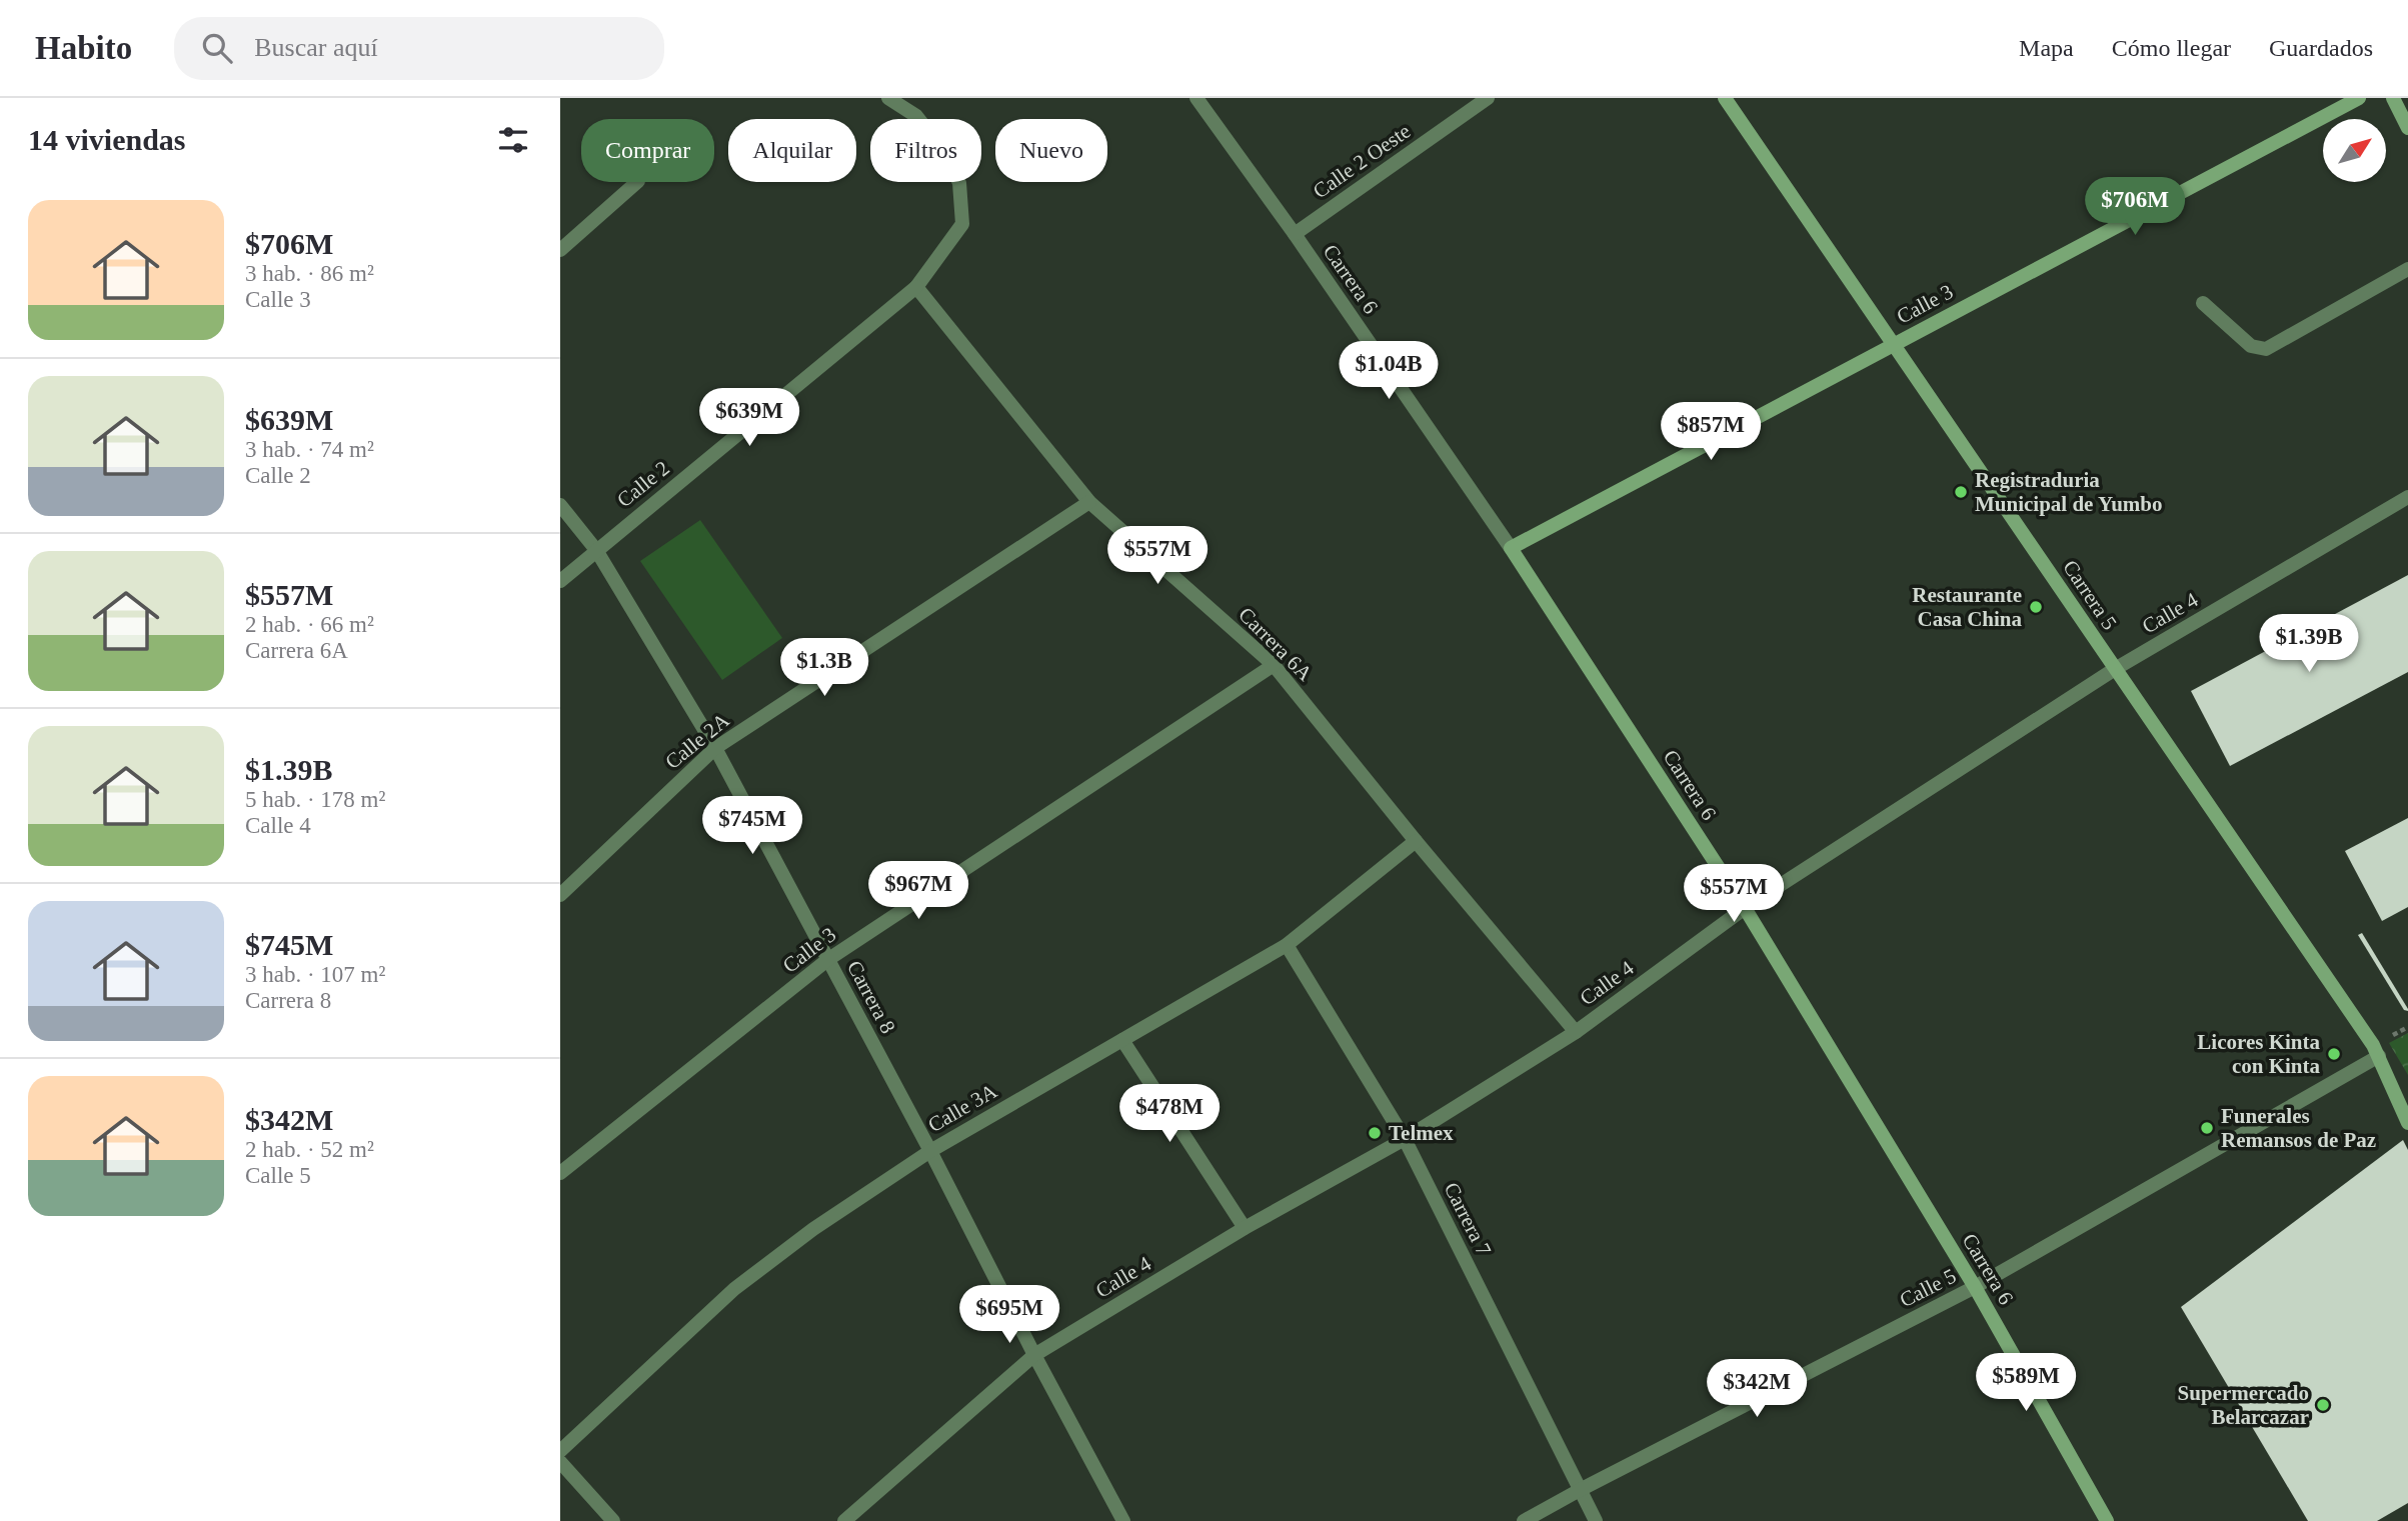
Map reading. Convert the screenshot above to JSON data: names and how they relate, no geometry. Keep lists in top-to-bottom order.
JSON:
{
  "streets": {
    "street": [
      "Calle 2 Oeste",
      "Carrera 6",
      "Calle 3",
      "Calle 2",
      "Carrera 5",
      "Calle 4",
      "Carrera 6A",
      "Calle 2A",
      "Carrera 8",
      "Calle 3A",
      "Carrera 7",
      "Calle 5"
    ]
  },
  "crossings": [
    ["Calle 2 Oeste", "Carrera 6"],
    ["Carrera 6", "Calle 3"],
    ["Carrera 6", "Calle 4"],
    ["Carrera 6", "Calle 5"],
    ["Calle 3", "Carrera 5"],
    ["Calle 3", "Carrera 6A"],
    ["Calle 3", "Carrera 8"],
    ["Calle 2", "Carrera 6A"],
    ["Calle 2", "Carrera 8"],
    ["Carrera 5", "Calle 4"],
    ["Carrera 5", "Calle 5"],
    ["Calle 4", "Carrera 6A"],
    ["Calle 4", "Carrera 8"],
    ["Calle 4", "Carrera 7"],
    ["Carrera 6A", "Calle 2A"],
    ["Carrera 6A", "Calle 3A"],
    ["Calle 2A", "Carrera 8"],
    ["Carrera 8", "Calle 3A"],
    ["Calle 3A", "Carrera 7"],
    ["Carrera 7", "Calle 5"]
  ],
  "places": [
    "Registraduria Municipal de Yumbo",
    "Restaurante Casa China",
    "Licores Kinta con Kinta",
    "Funerales Remansos de Paz",
    "Telmex",
    "Supermercado Belarcazar"
  ],
  "north": "top right",
  "page": {
    "header": "Habito",
    "search": "Buscar aquí",
    "nav": ["Mapa", "Cómo llegar", "Guardados"],
    "heading": "14 viviendas",
    "chip": [
      "Comprar",
      "Alquilar",
      "Filtros",
      "Nuevo"
    ],
    "price": [
      "$706M",
      "$1.04B",
      "$639M",
      "$857M",
      "$557M",
      "$1.39B",
      "$1.3B",
      "$745M",
      "$967M",
      "$557M",
      "$478M",
      "$695M",
      "$589M",
      "$342M"
    ],
    "list": [
      {
        "name": "$706M",
        "note": "3 hab. · 86 m² · Calle 3"
      },
      {
        "name": "$639M",
        "note": "3 hab. · 74 m² · Calle 2"
      },
      {
        "name": "$557M",
        "note": "2 hab. · 66 m² · Carrera 6A"
      },
      {
        "name": "$1.39B",
        "note": "5 hab. · 178 m² · Calle 4"
      },
      {
        "name": "$745M",
        "note": "3 hab. · 107 m² · Carrera 8"
      },
      {
        "name": "$342M",
        "note": "2 hab. · 52 m² · Calle 5"
      }
    ]
  }
}
